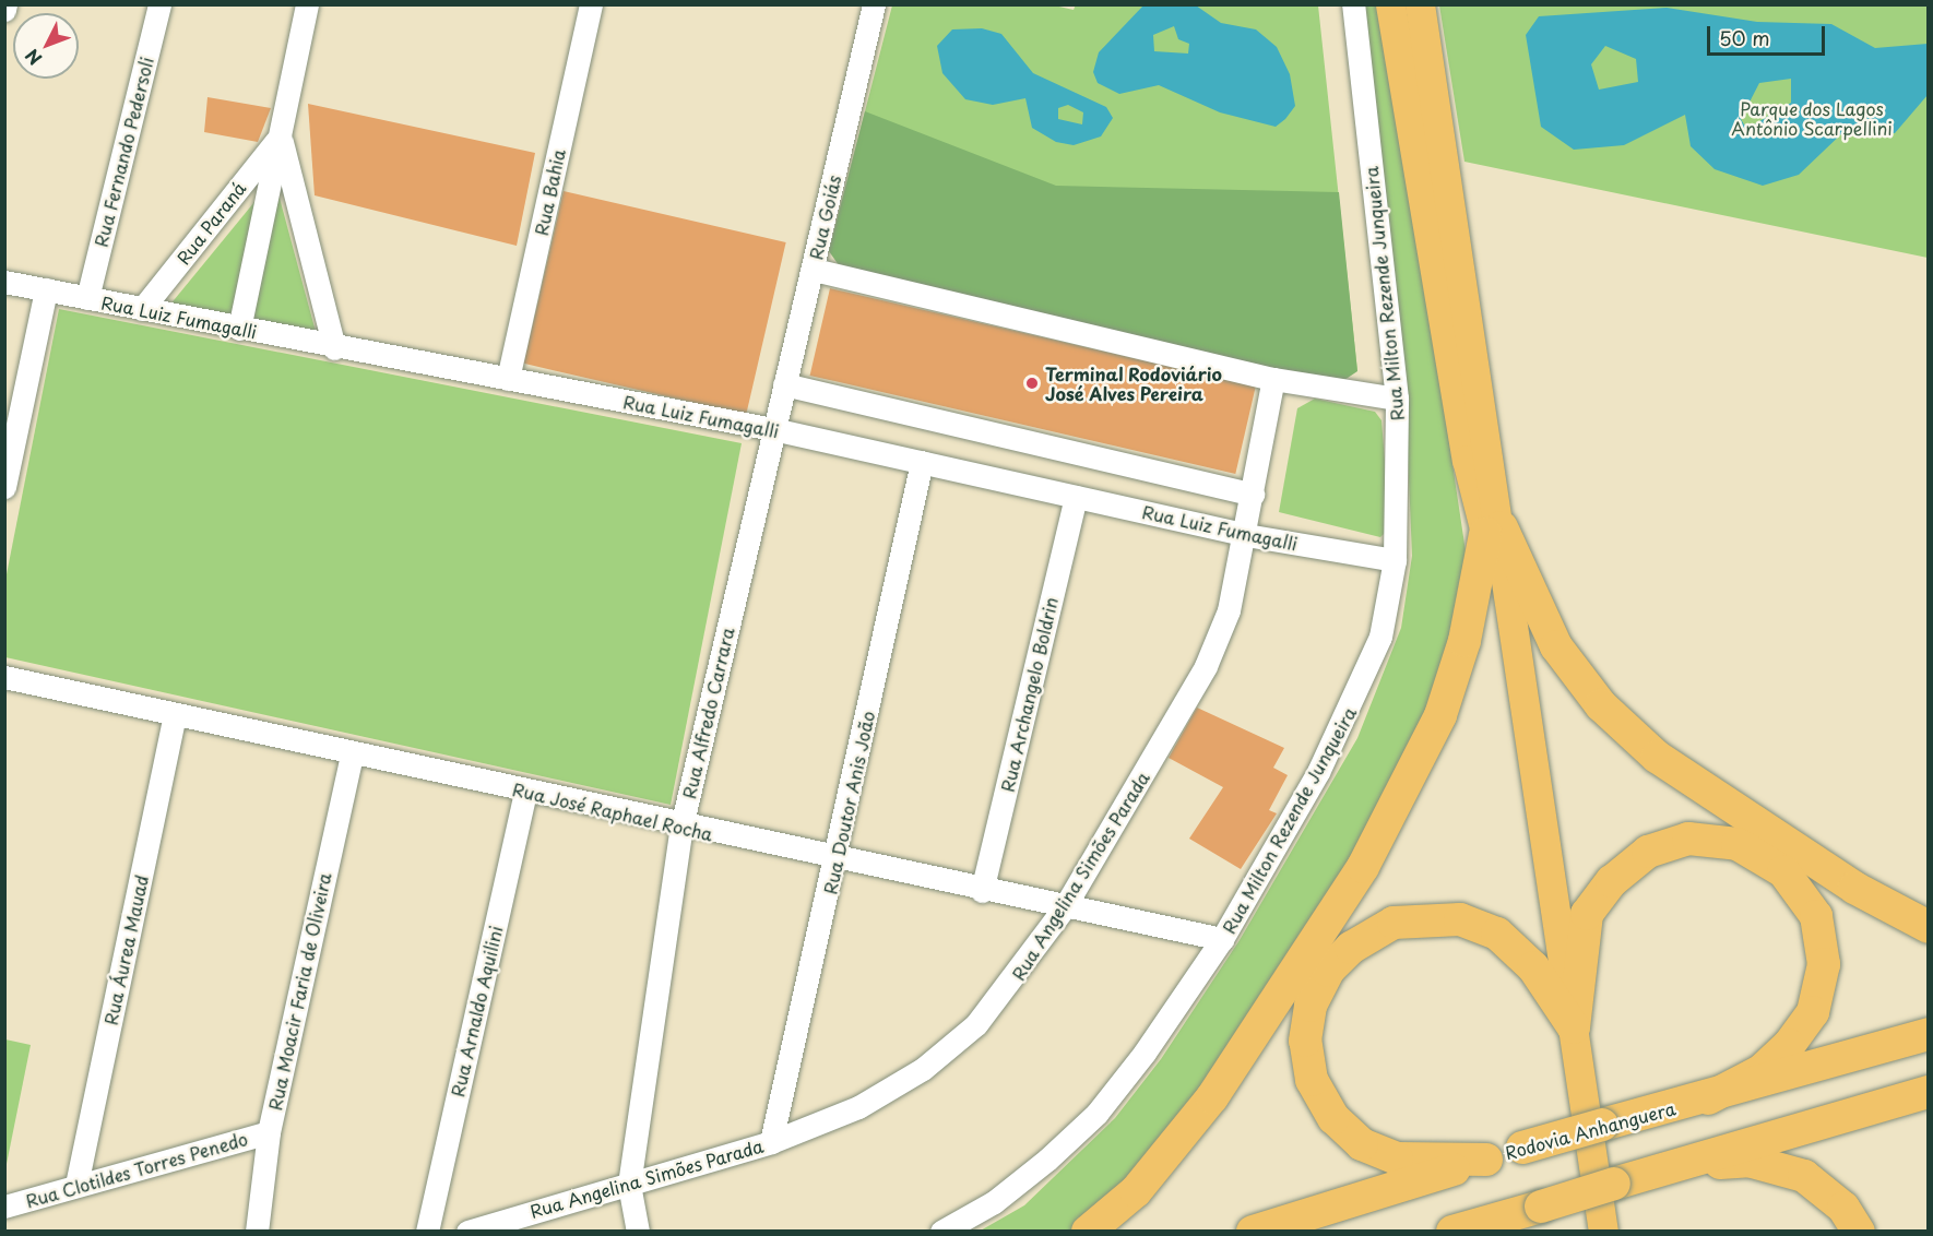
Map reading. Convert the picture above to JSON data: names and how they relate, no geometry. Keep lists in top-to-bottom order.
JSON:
{
  "streets": {
    "highway": ["Rodovia Anhanguera"],
    "street": [
      "Rua Fernando Pedersoli",
      "Rua Bahia",
      "Rua Goiás",
      "Rua Paraná",
      "Rua Milton Rezende Junqueira",
      "Rua Luiz Fumagalli",
      "Rua Archangelo Boldrin",
      "Rua Alfredo Carrara",
      "Rua Doutor Anis João",
      "Rua José Raphael Rocha",
      "Rua Angelina Simões Parada",
      "Rua Áurea Mauad",
      "Rua Moacir Faria de Oliveira",
      "Rua Arnaldo Aquilini",
      "Rua Clotildes Torres Penedo"
    ]
  },
  "crossings": [
    ["Rua Fernando Pedersoli", "Rua Luiz Fumagalli"],
    ["Rua Bahia", "Rua Luiz Fumagalli"],
    ["Rua Goiás", "Rua Luiz Fumagalli"],
    ["Rua Goiás", "Rua Alfredo Carrara"],
    ["Rua Paraná", "Rua Luiz Fumagalli"],
    ["Rua Milton Rezende Junqueira", "Rua Luiz Fumagalli"],
    ["Rua Milton Rezende Junqueira", "Rua José Raphael Rocha"],
    ["Rua Luiz Fumagalli", "Rua Archangelo Boldrin"],
    ["Rua Luiz Fumagalli", "Rua Alfredo Carrara"],
    ["Rua Luiz Fumagalli", "Rua Doutor Anis João"],
    ["Rua Luiz Fumagalli", "Rua Angelina Simões Parada"],
    ["Rua Archangelo Boldrin", "Rua José Raphael Rocha"],
    ["Rua Alfredo Carrara", "Rua José Raphael Rocha"],
    ["Rua Alfredo Carrara", "Rua Angelina Simões Parada"],
    ["Rua Doutor Anis João", "Rua José Raphael Rocha"],
    ["Rua Doutor Anis João", "Rua Angelina Simões Parada"],
    ["Rua José Raphael Rocha", "Rua Angelina Simões Parada"],
    ["Rua José Raphael Rocha", "Rua Áurea Mauad"],
    ["Rua José Raphael Rocha", "Rua Moacir Faria de Oliveira"],
    ["Rua José Raphael Rocha", "Rua Arnaldo Aquilini"],
    ["Rua Áurea Mauad", "Rua Clotildes Torres Penedo"],
    ["Rua Moacir Faria de Oliveira", "Rua Clotildes Torres Penedo"]
  ],
  "parks": ["Parque dos Lagos Antônio Scarpellini"],
  "places": ["Terminal Rodoviário José Alves Pereira"],
  "scale_bar": "50 m",
  "north": "bottom left"
}
